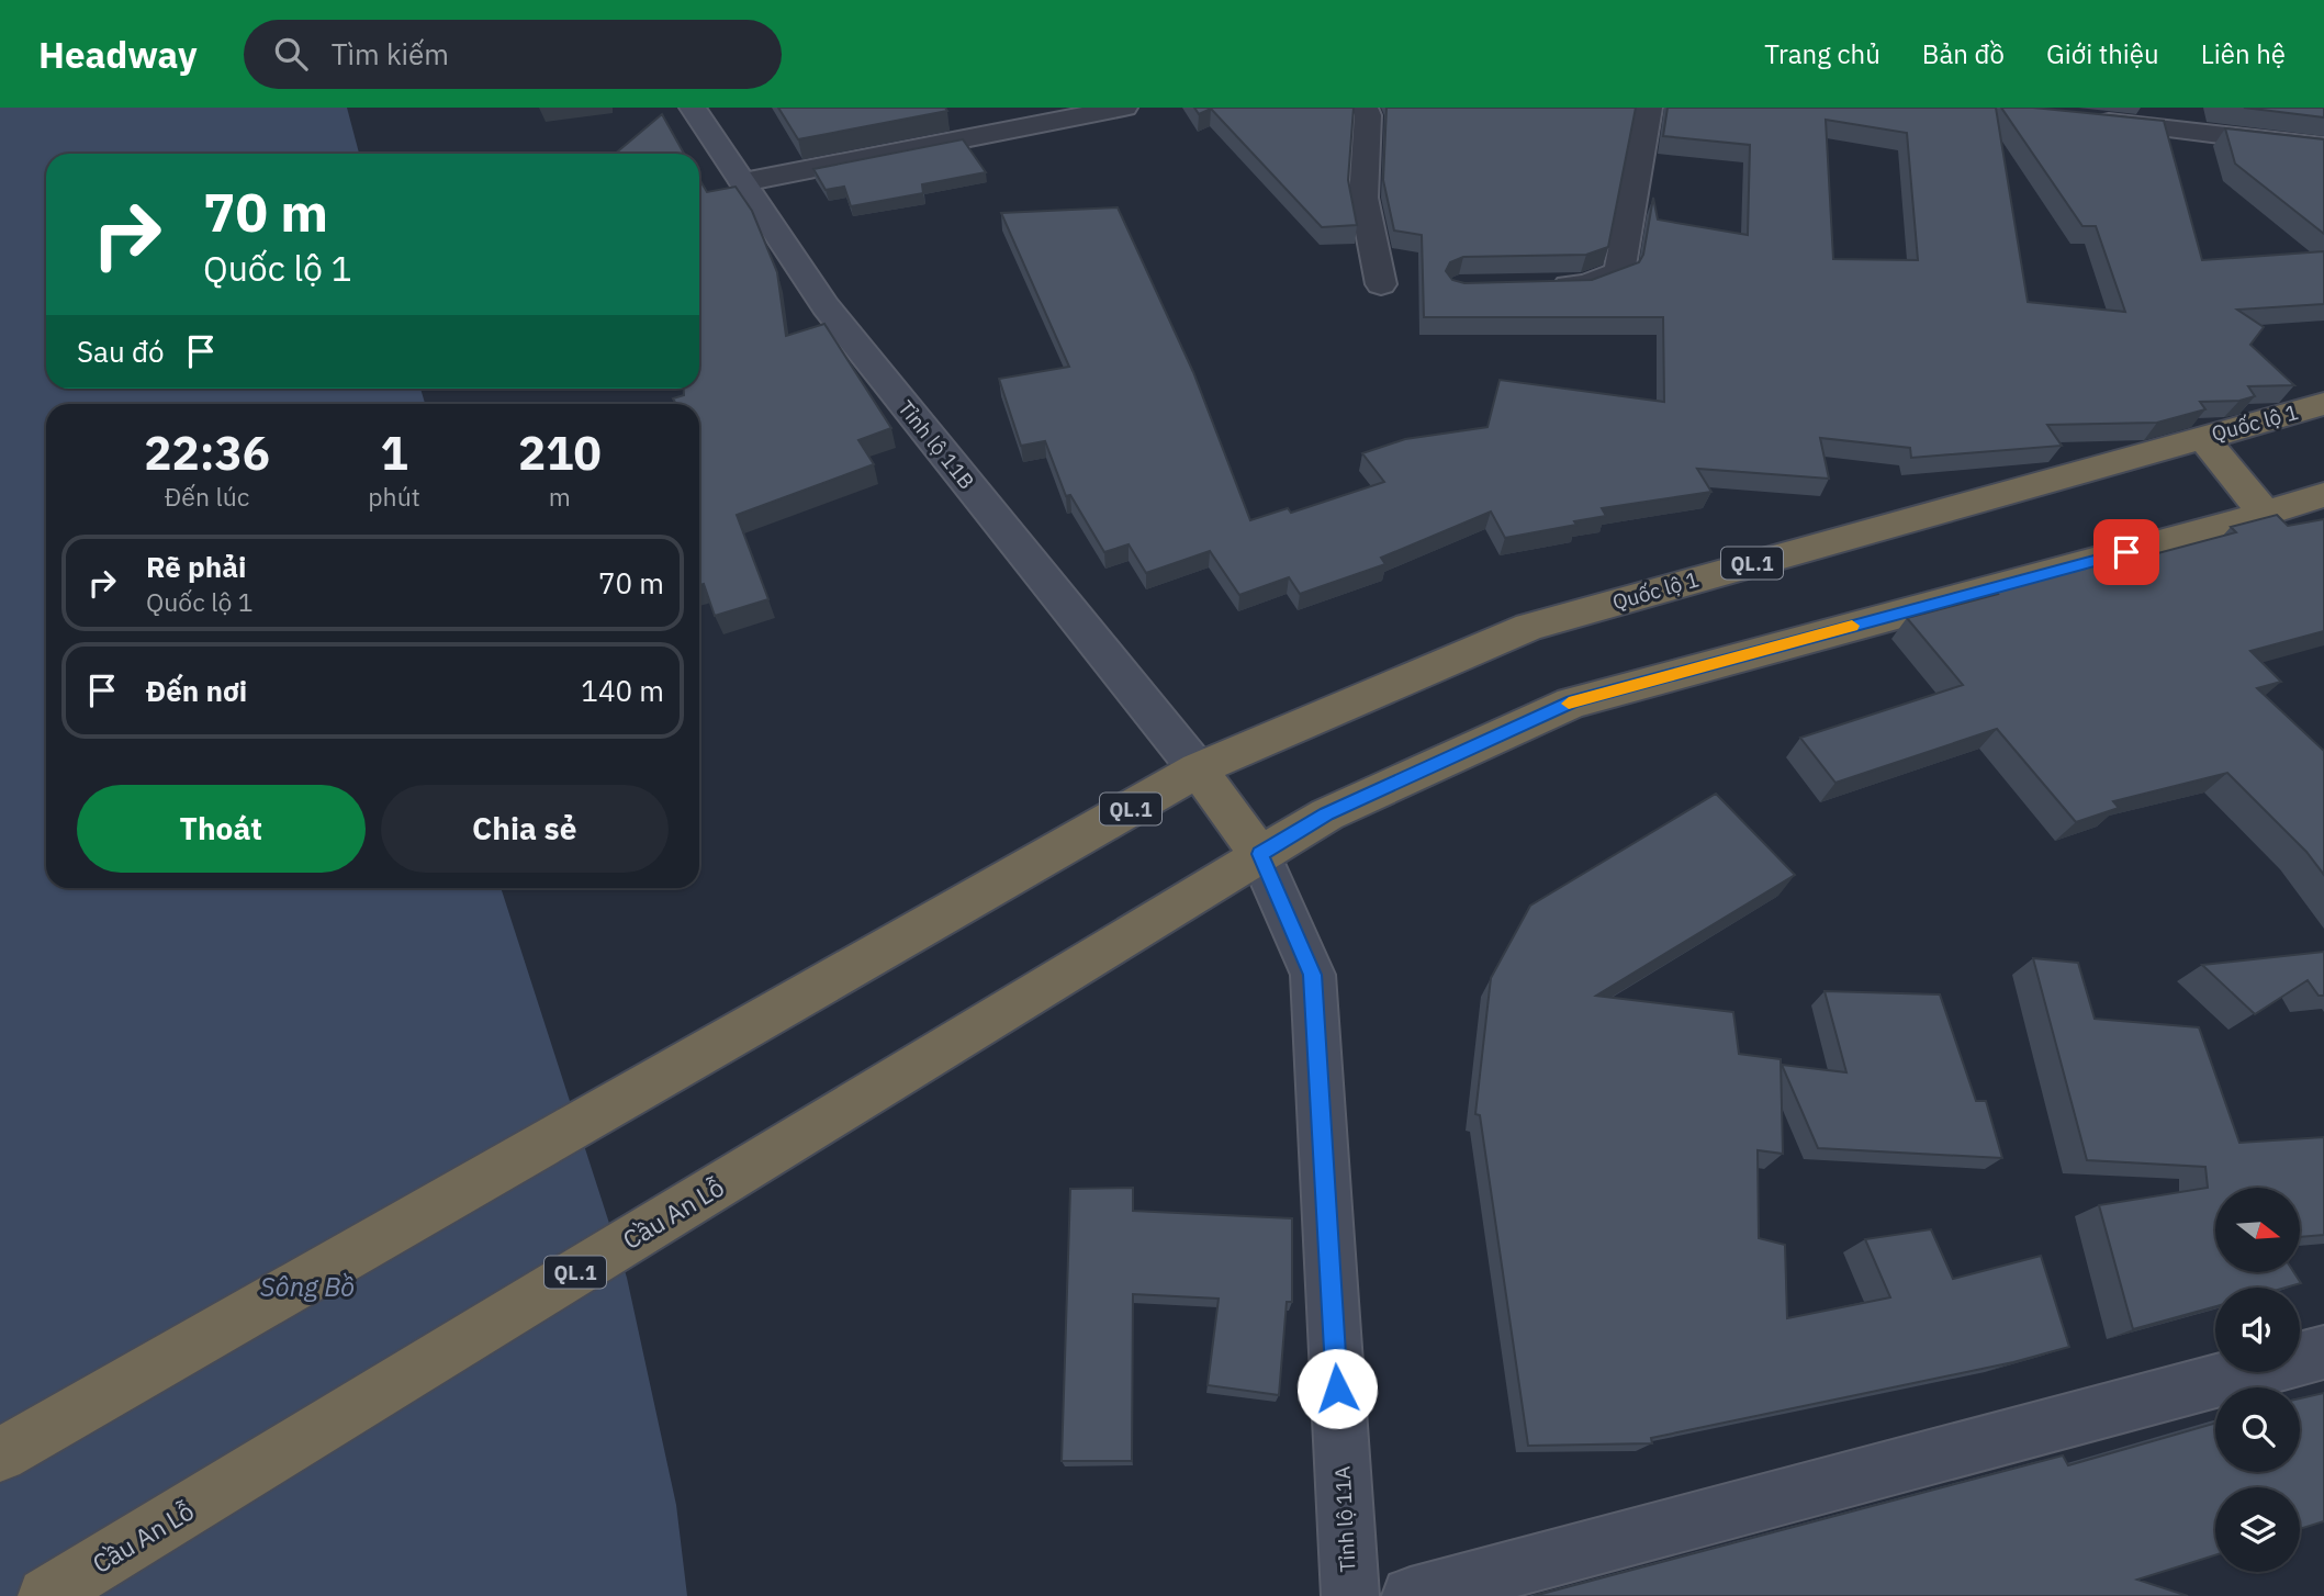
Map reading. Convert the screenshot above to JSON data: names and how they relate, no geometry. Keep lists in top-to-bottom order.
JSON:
{
  "streets": {
    "highway": ["Quốc lộ 1", "QL.1", "Cầu An Lỗ"],
    "main road": ["Tỉnh lộ 11B", "Tỉnh lộ 11A"]
  },
  "crossings": [
    ["Quốc lộ 1", "Tỉnh lộ 11B"],
    ["QL.1", "Cầu An Lỗ"],
    ["QL.1", "Tỉnh lộ 11A"],
    ["Cầu An Lỗ", "Tỉnh lộ 11A"]
  ],
  "water": ["Sông Bồ"],
  "north": "right",
  "page": {
    "header": "Headway",
    "search": "Tìm kiếm",
    "nav": [
      "Trang chủ",
      "Bản đồ",
      "Giới thiệu",
      "Liên hệ"
    ],
    "turn": ["70 m", "Quốc lộ 1"],
    "then": "Sau đó",
    "eta": [
      "22:36",
      "Đến lúc",
      "1",
      "phút",
      "210",
      "m"
    ],
    "list": [
      {
        "name": "Rẽ phải",
        "note": "Quốc lộ 1",
        "value": "70 m"
      },
      {
        "name": "Đến nơi",
        "value": "140 m"
      }
    ],
    "buttons": ["Thoát", "Chia sẻ"]
  }
}
